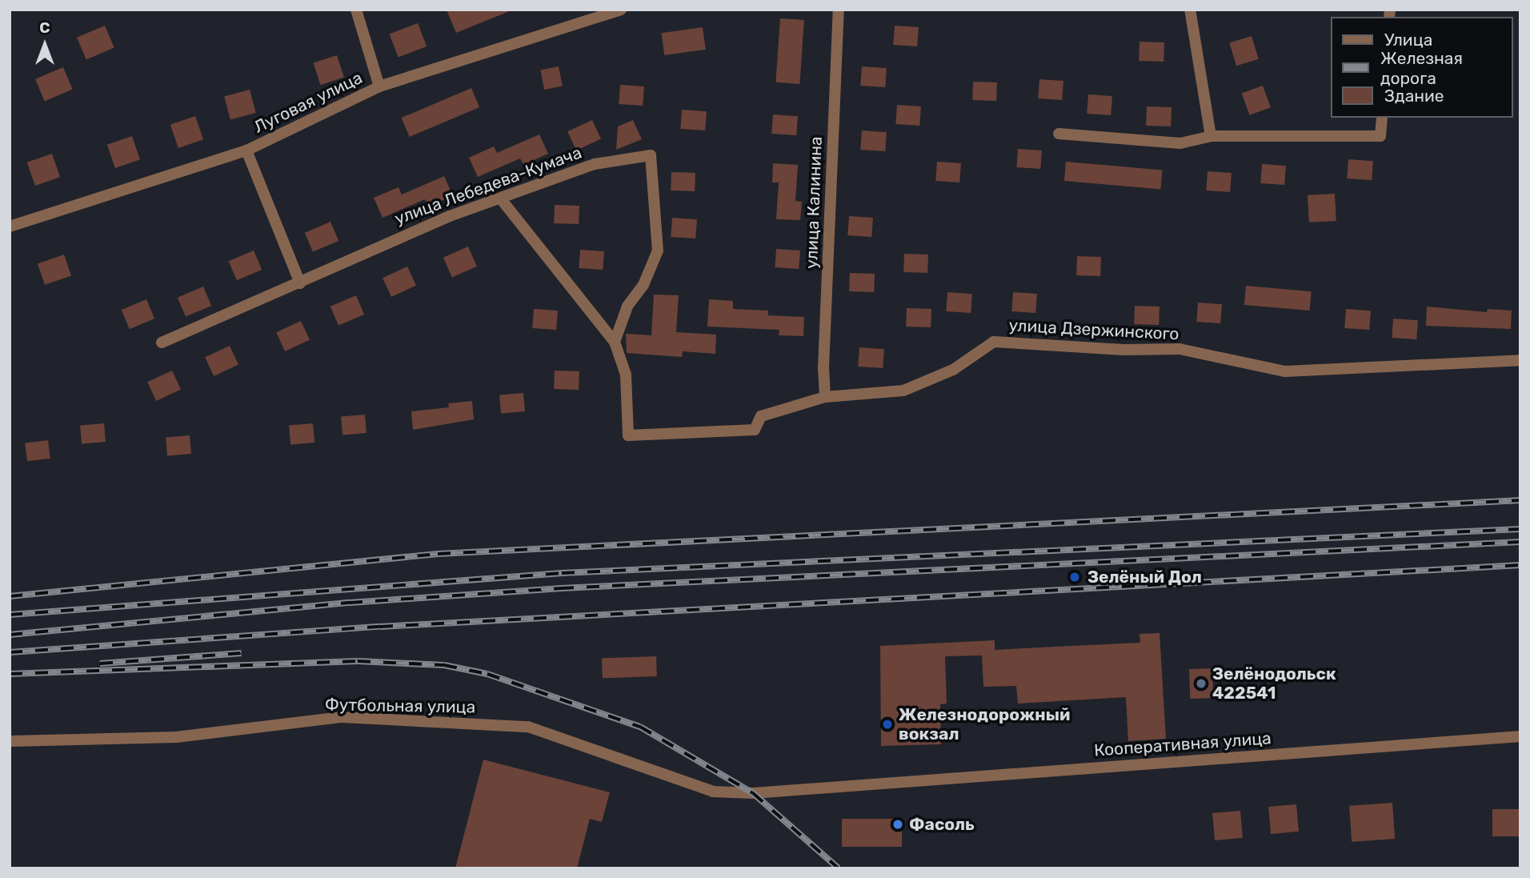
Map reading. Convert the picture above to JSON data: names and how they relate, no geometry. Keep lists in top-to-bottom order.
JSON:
{
  "streets": {
    "street": [
      "Луговая улица",
      "улица Лебедева-Кумача",
      "улица Калинина",
      "улица Дзержинского",
      "Футбольная улица",
      "Кооперативная улица"
    ]
  },
  "crossings": [
    ["улица Лебедева-Кумача", "улица Дзержинского"],
    ["улица Калинина", "улица Дзержинского"],
    ["Футбольная улица", "Кооперативная улица"]
  ],
  "places": [
    "Зелёный Дол",
    "Зелёнодольск 422541",
    "Железнодорожный вокзал",
    "Фасоль"
  ],
  "legend": ["Улица", "Железная дорога", "Здание"],
  "north": "top"
}
